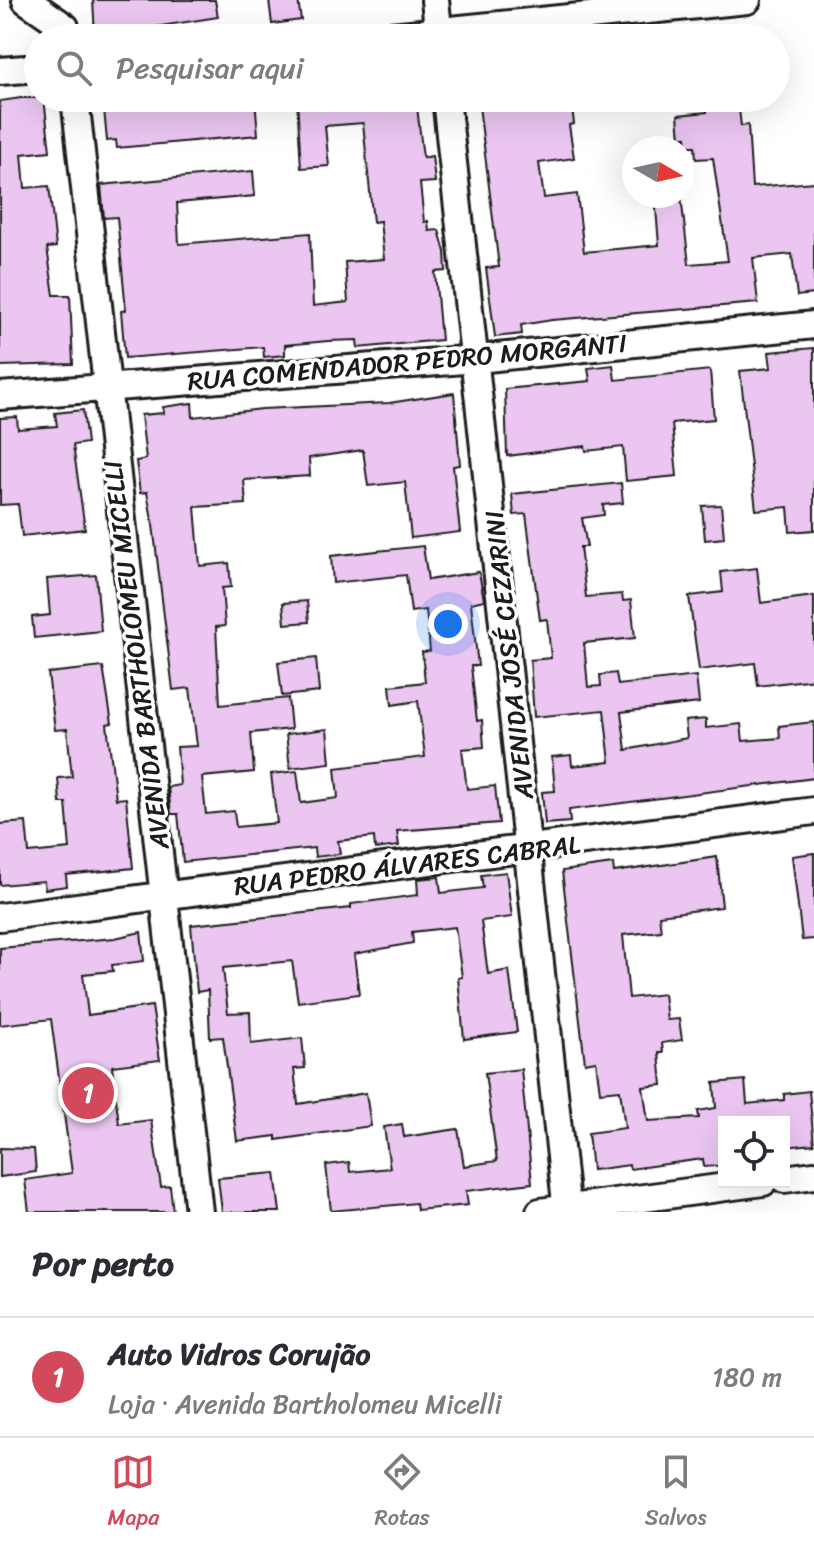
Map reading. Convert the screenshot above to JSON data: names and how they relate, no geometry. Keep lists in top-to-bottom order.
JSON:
{
  "streets": {
    "street": [
      "RUA COMENDADOR PEDRO MORGANTI",
      "AVENIDA BARTHOLOMEU MICELLI",
      "AVENIDA JOSÉ CEZARINI",
      "RUA PEDRO ÁLVARES CABRAL"
    ]
  },
  "crossings": [
    ["RUA COMENDADOR PEDRO MORGANTI", "AVENIDA BARTHOLOMEU MICELLI"],
    ["RUA COMENDADOR PEDRO MORGANTI", "AVENIDA JOSÉ CEZARINI"],
    ["AVENIDA BARTHOLOMEU MICELLI", "RUA PEDRO ÁLVARES CABRAL"],
    ["AVENIDA JOSÉ CEZARINI", "RUA PEDRO ÁLVARES CABRAL"]
  ],
  "north": "right",
  "page": {
    "search": "Pesquisar aqui",
    "pins": "1",
    "heading": "Por perto",
    "list": [
      {
        "mark": "1",
        "name": "Auto Vidros Corujão",
        "note": "Loja · Avenida Bartholomeu Micelli",
        "value": "180 m"
      }
    ],
    "nav": ["Mapa", "Rotas", "Salvos"]
  }
}
